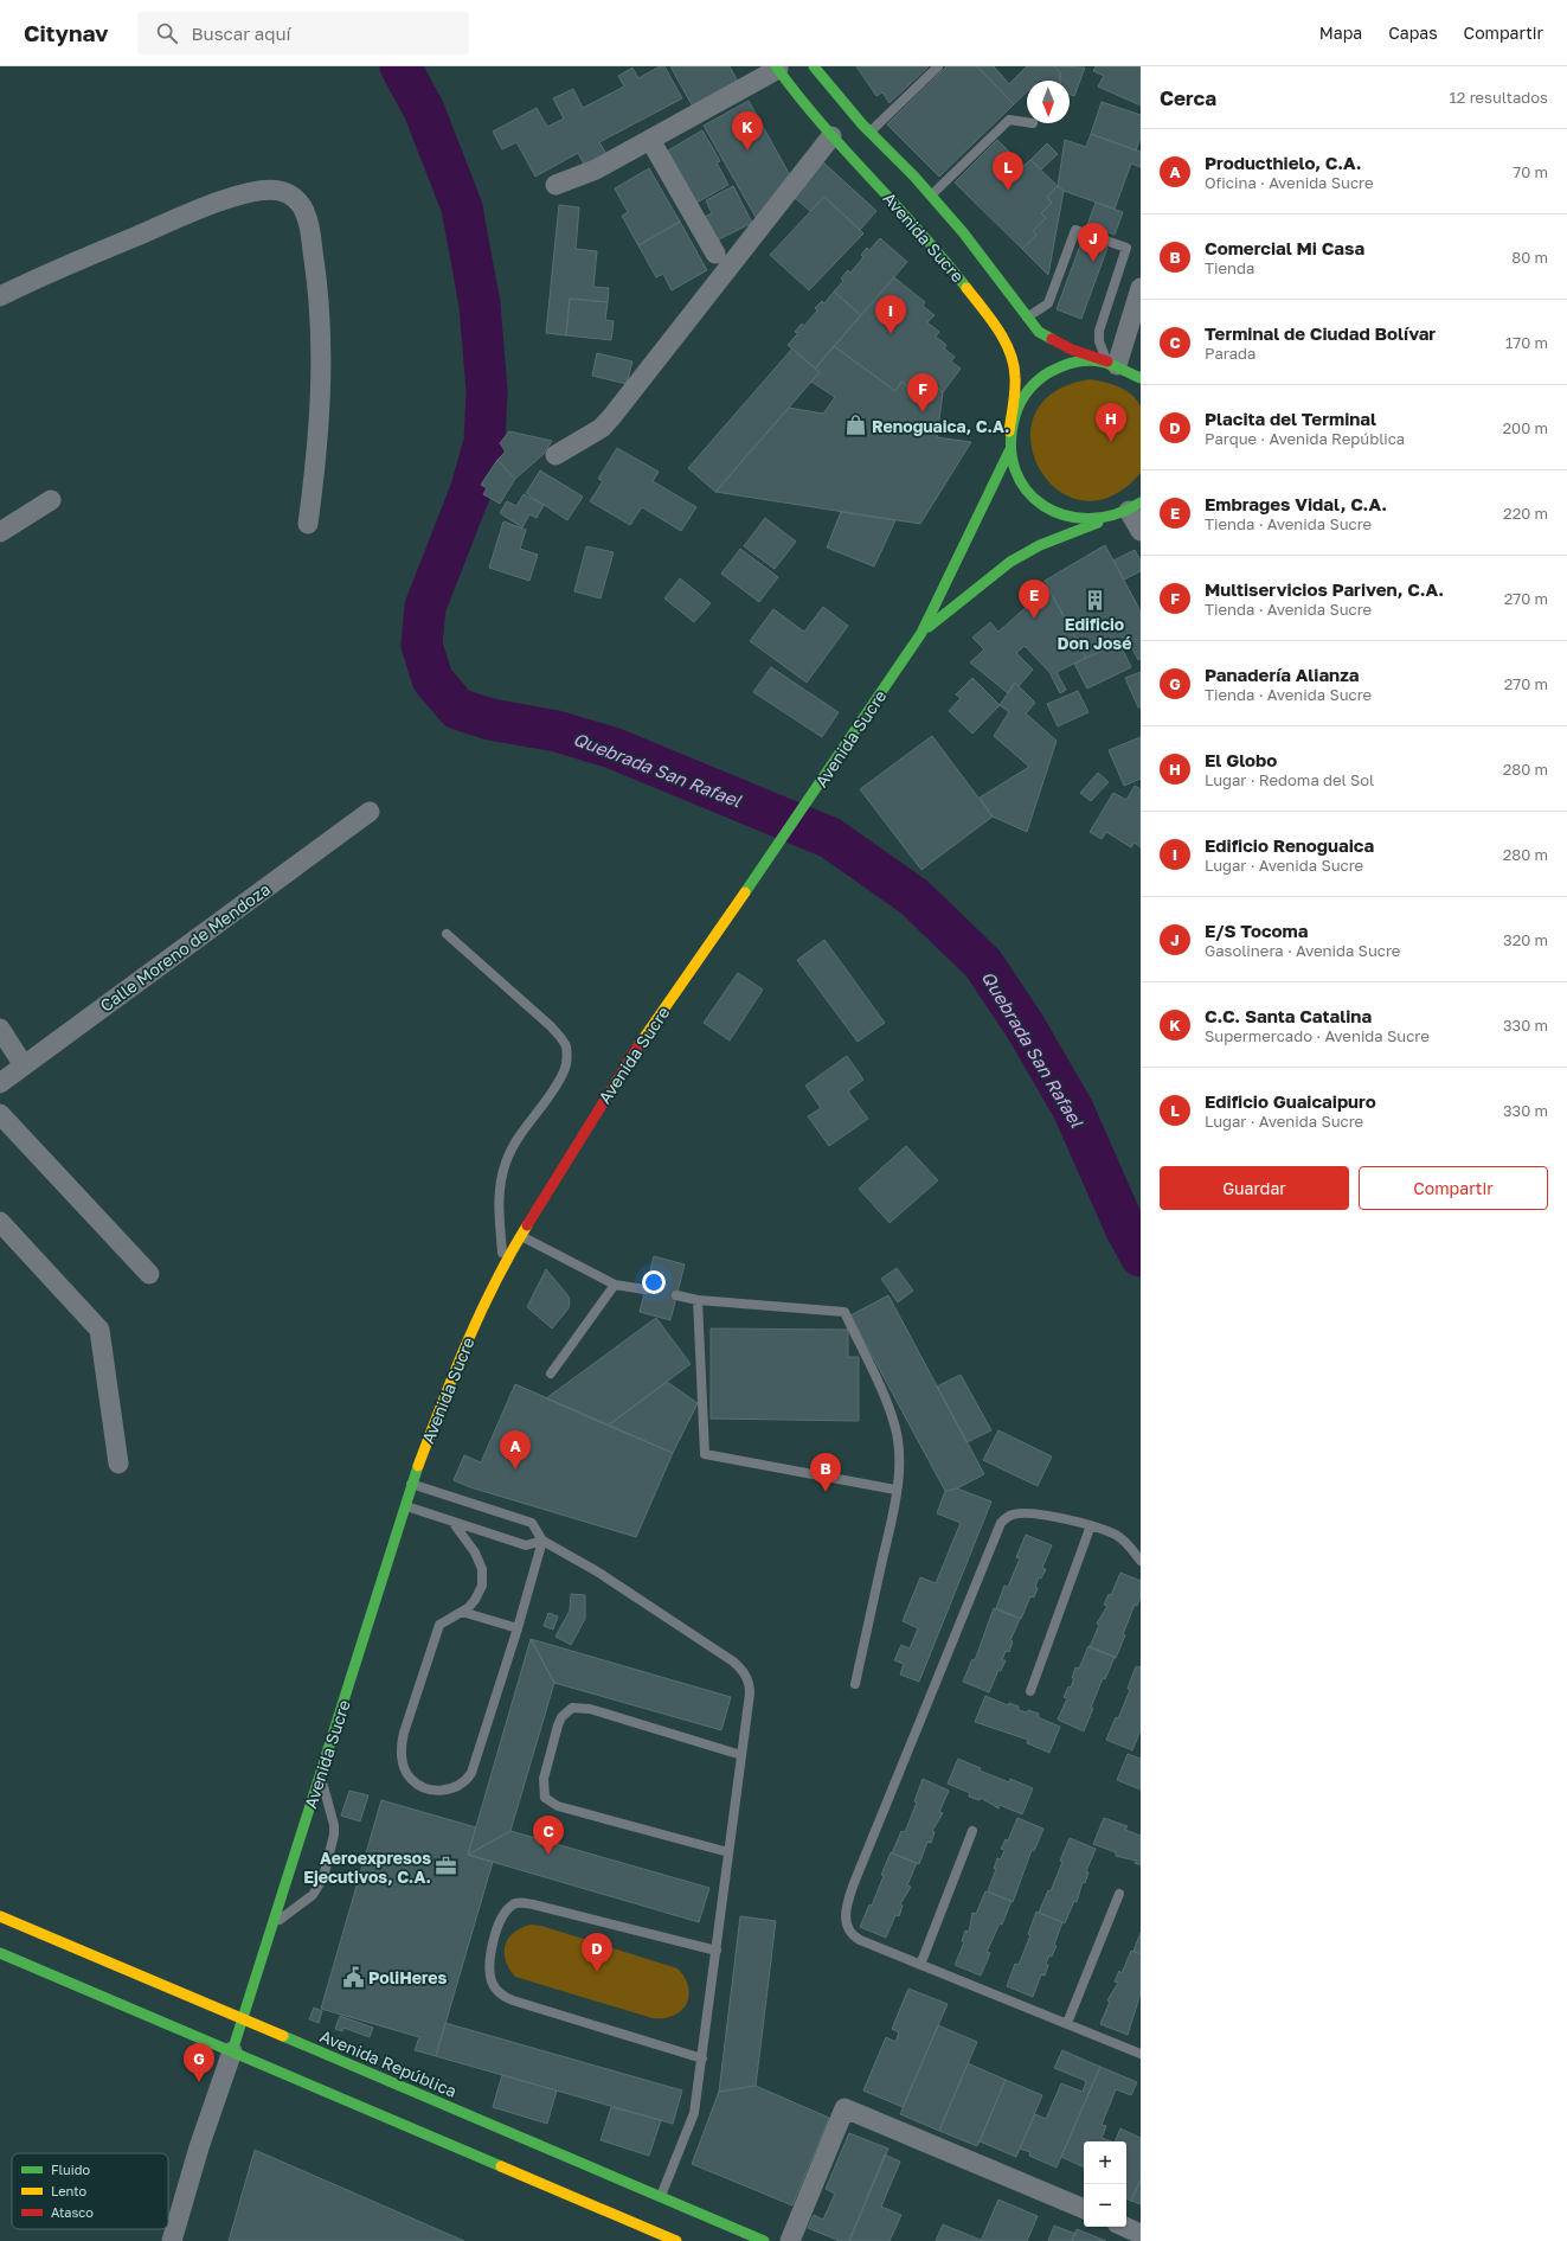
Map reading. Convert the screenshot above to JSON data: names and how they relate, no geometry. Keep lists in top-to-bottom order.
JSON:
{
  "streets": {
    "street": ["Avenida Sucre", "Calle Moreno de Mendoza", "Avenida República"]
  },
  "crossings": [
    ["Avenida Sucre", "Avenida República"]
  ],
  "water": ["Quebrada San Rafael"],
  "places": {
    "shop": ["Renoguaica, C.A."],
    "building": ["Edificio Don José"],
    "office": ["Aeroexpresos Ejecutivos, C.A."],
    "public building": ["PoliHeres"]
  },
  "legend": ["Fluido", "Lento", "Atasco"],
  "north": "bottom",
  "page": {
    "header": "Citynav",
    "search": "Buscar aquí",
    "nav": ["Mapa", "Capas", "Compartir"],
    "heading": ["Cerca", "12 resultados"],
    "pins": [
      "K",
      "L",
      "J",
      "I",
      "F",
      "H",
      "E",
      "A",
      "B",
      "C",
      "D",
      "G"
    ],
    "list": [
      {
        "mark": "A",
        "name": "Producthielo, C.A.",
        "note": "Oficina · Avenida Sucre",
        "value": "70 m"
      },
      {
        "mark": "B",
        "name": "Comercial Mi Casa",
        "note": "Tienda",
        "value": "80 m"
      },
      {
        "mark": "C",
        "name": "Terminal de Ciudad Bolívar",
        "note": "Parada",
        "value": "170 m"
      },
      {
        "mark": "D",
        "name": "Placita del Terminal",
        "note": "Parque · Avenida República",
        "value": "200 m"
      },
      {
        "mark": "E",
        "name": "Embrages Vidal, C.A.",
        "note": "Tienda · Avenida Sucre",
        "value": "220 m"
      },
      {
        "mark": "F",
        "name": "Multiservicios Pariven, C.A.",
        "note": "Tienda · Avenida Sucre",
        "value": "270 m"
      },
      {
        "mark": "G",
        "name": "Panadería Alianza",
        "note": "Tienda · Avenida Sucre",
        "value": "270 m"
      },
      {
        "mark": "H",
        "name": "El Globo",
        "note": "Lugar · Redoma del Sol",
        "value": "280 m"
      },
      {
        "mark": "I",
        "name": "Edificio Renoguaica",
        "note": "Lugar · Avenida Sucre",
        "value": "280 m"
      },
      {
        "mark": "J",
        "name": "E/S Tocoma",
        "note": "Gasolinera · Avenida Sucre",
        "value": "320 m"
      },
      {
        "mark": "K",
        "name": "C.C. Santa Catalina",
        "note": "Supermercado · Avenida Sucre",
        "value": "330 m"
      },
      {
        "mark": "L",
        "name": "Edificio Guaicaipuro",
        "note": "Lugar · Avenida Sucre",
        "value": "330 m"
      }
    ],
    "buttons": ["Guardar", "Compartir"],
    "map_buttons": ["+", "−"]
  }
}
